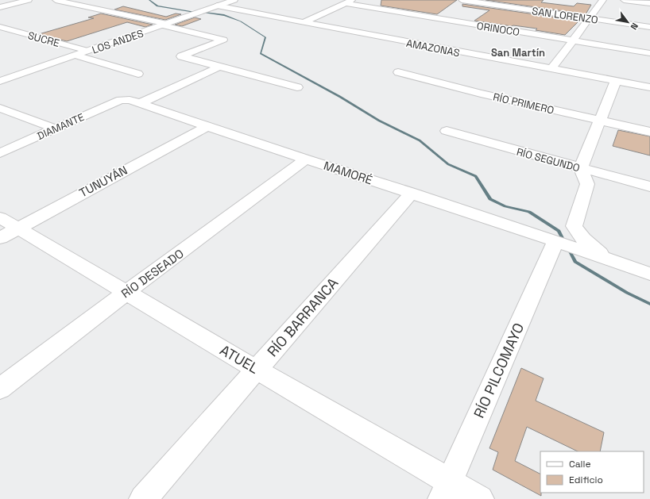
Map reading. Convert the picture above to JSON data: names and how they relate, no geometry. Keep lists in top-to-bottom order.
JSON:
{
  "streets": {
    "street": [
      "SAN LORENZO",
      "ORINOCO",
      "SUCRE",
      "LOS ANDES",
      "AMAZONAS",
      "RÍO PRIMERO",
      "DIAMANTE",
      "RÍO SEGUNDO",
      "MAMORÉ",
      "TUNUYÁN",
      "RÍO DESEADO",
      "RÍO BARRANCA",
      "ATUEL",
      "RÍO PILCOMAYO"
    ]
  },
  "crossings": [
    ["SUCRE", "LOS ANDES"],
    ["LOS ANDES", "AMAZONAS"],
    ["DIAMANTE", "MAMORÉ"],
    ["MAMORÉ", "TUNUYÁN"],
    ["MAMORÉ", "RÍO DESEADO"],
    ["MAMORÉ", "RÍO BARRANCA"],
    ["MAMORÉ", "RÍO PILCOMAYO"],
    ["TUNUYÁN", "ATUEL"],
    ["RÍO DESEADO", "ATUEL"],
    ["RÍO BARRANCA", "ATUEL"],
    ["ATUEL", "RÍO PILCOMAYO"]
  ],
  "districts": ["San Martín"],
  "legend": ["Calle", "Edificio"],
  "north": "bottom right"
}
